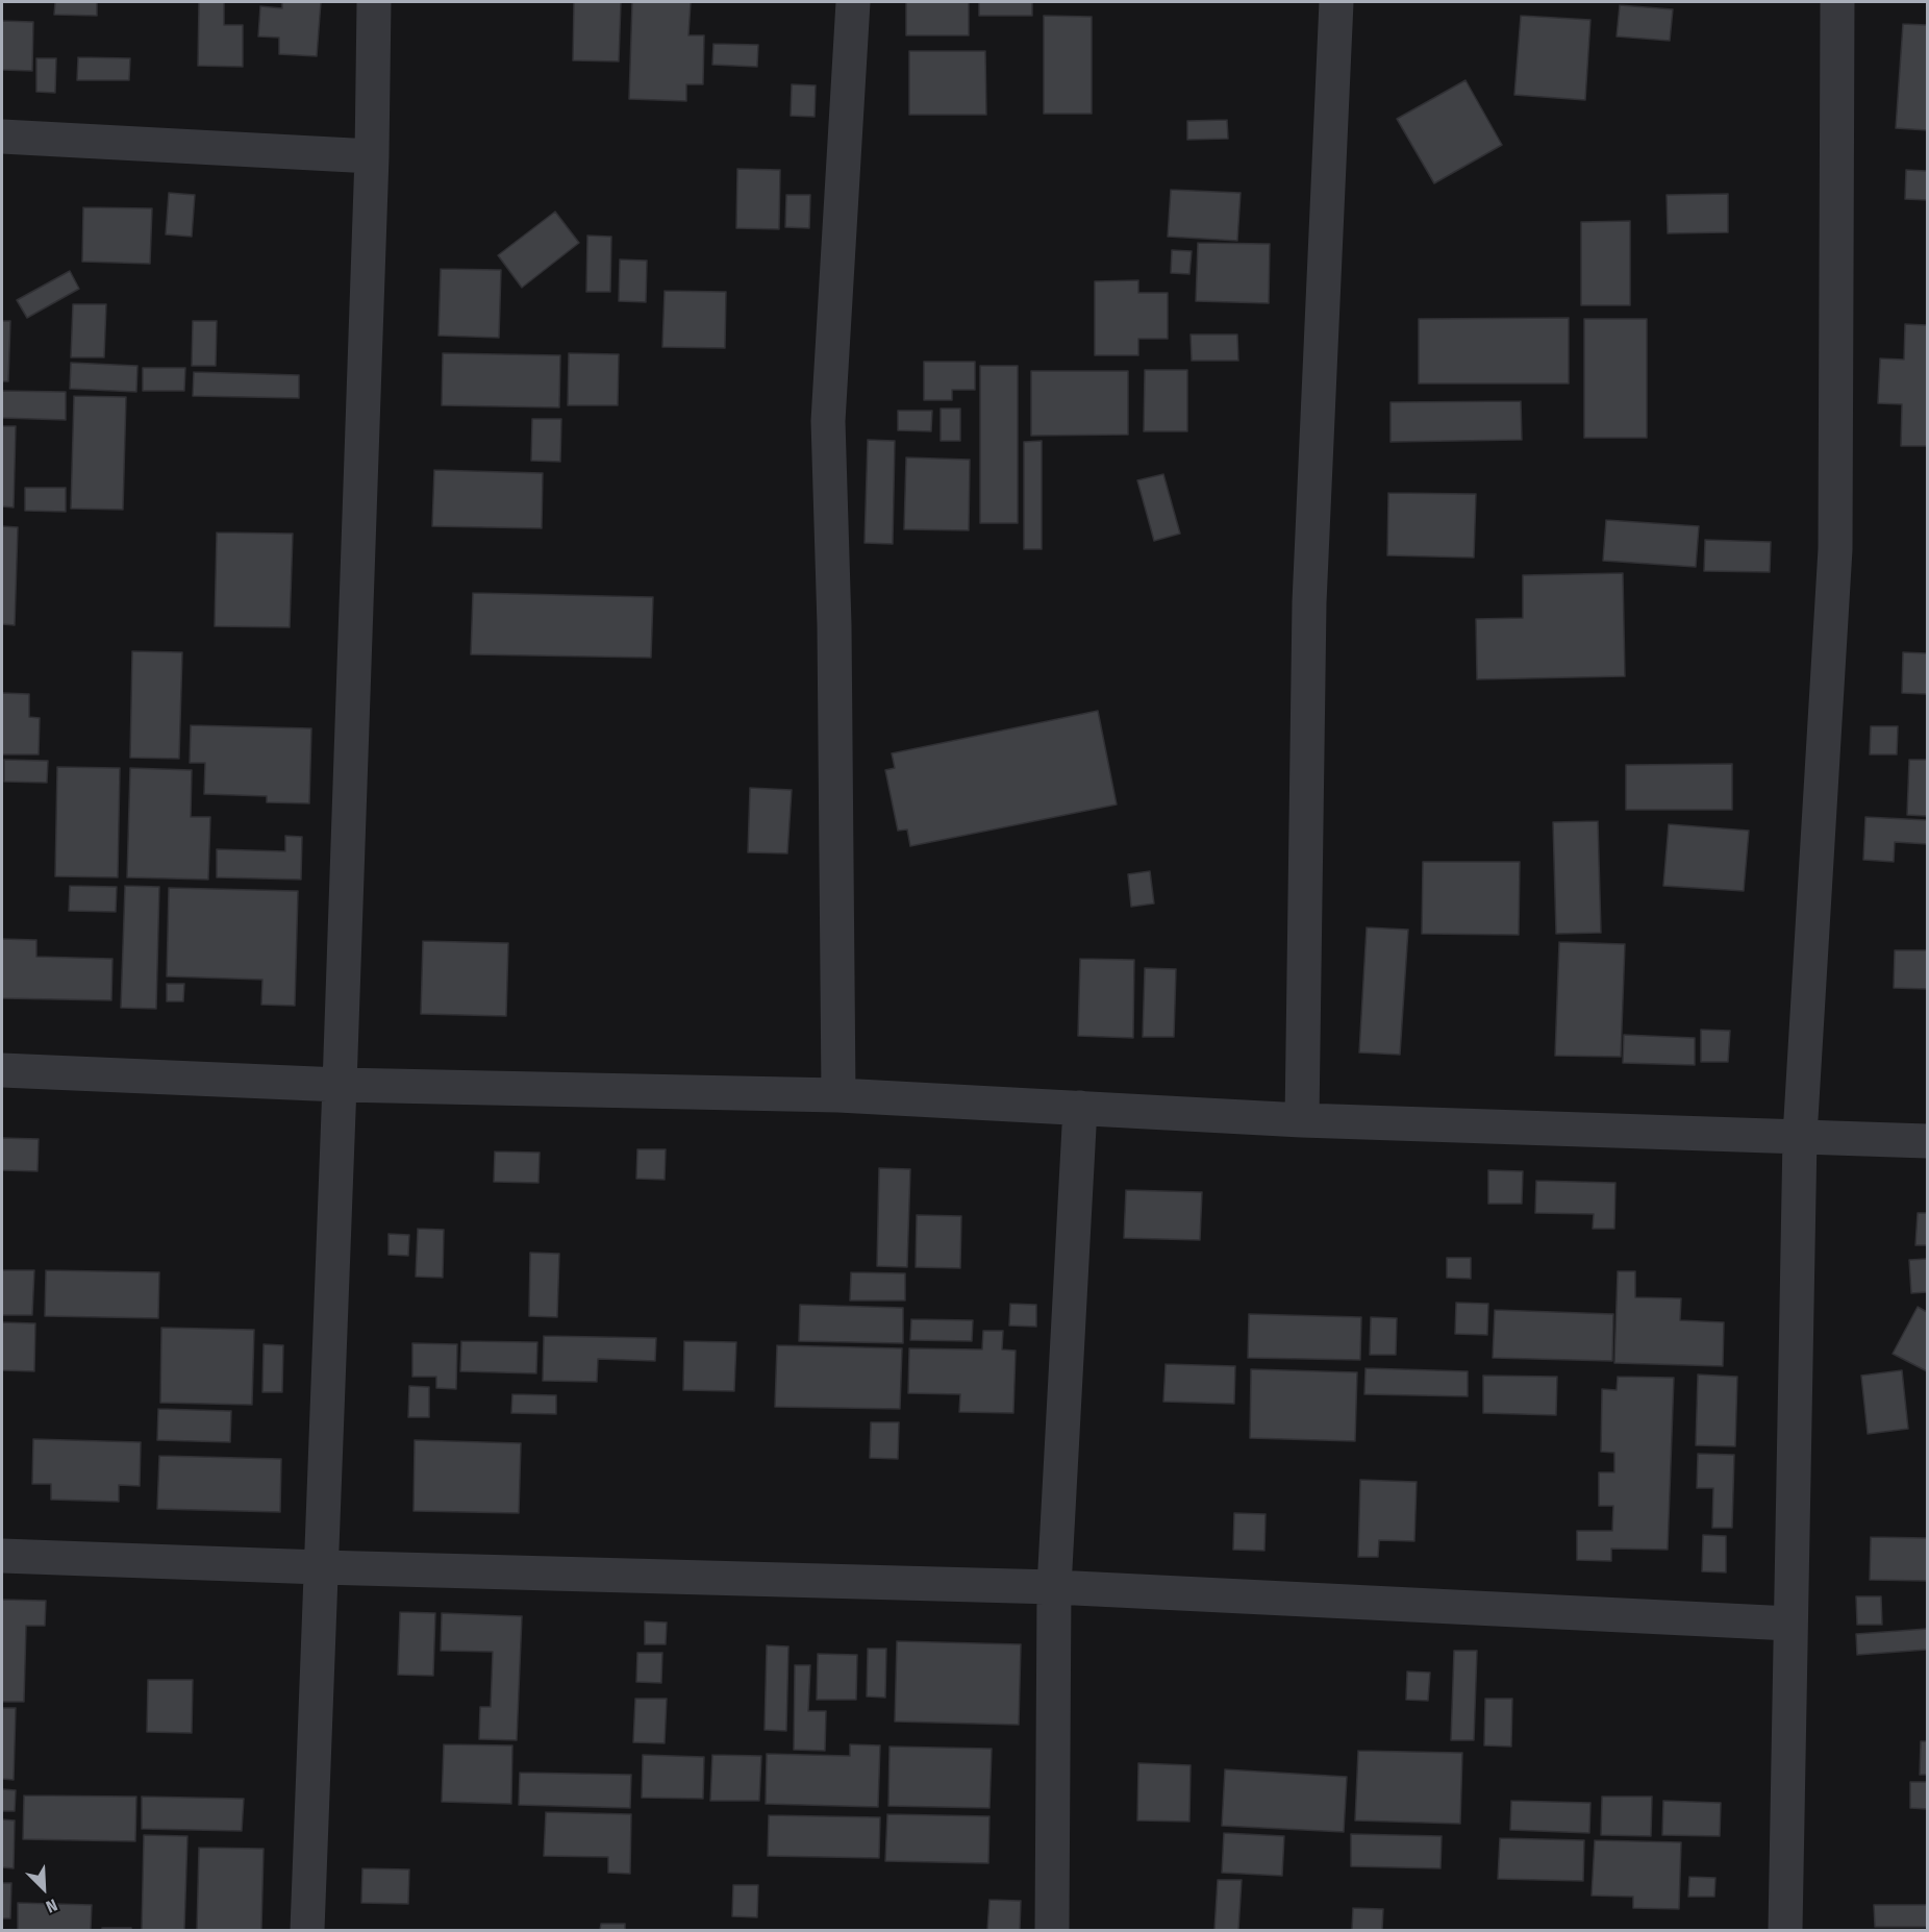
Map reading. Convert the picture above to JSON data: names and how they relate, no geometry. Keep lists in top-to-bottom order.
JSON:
{
  "north": "bottom right"
}
